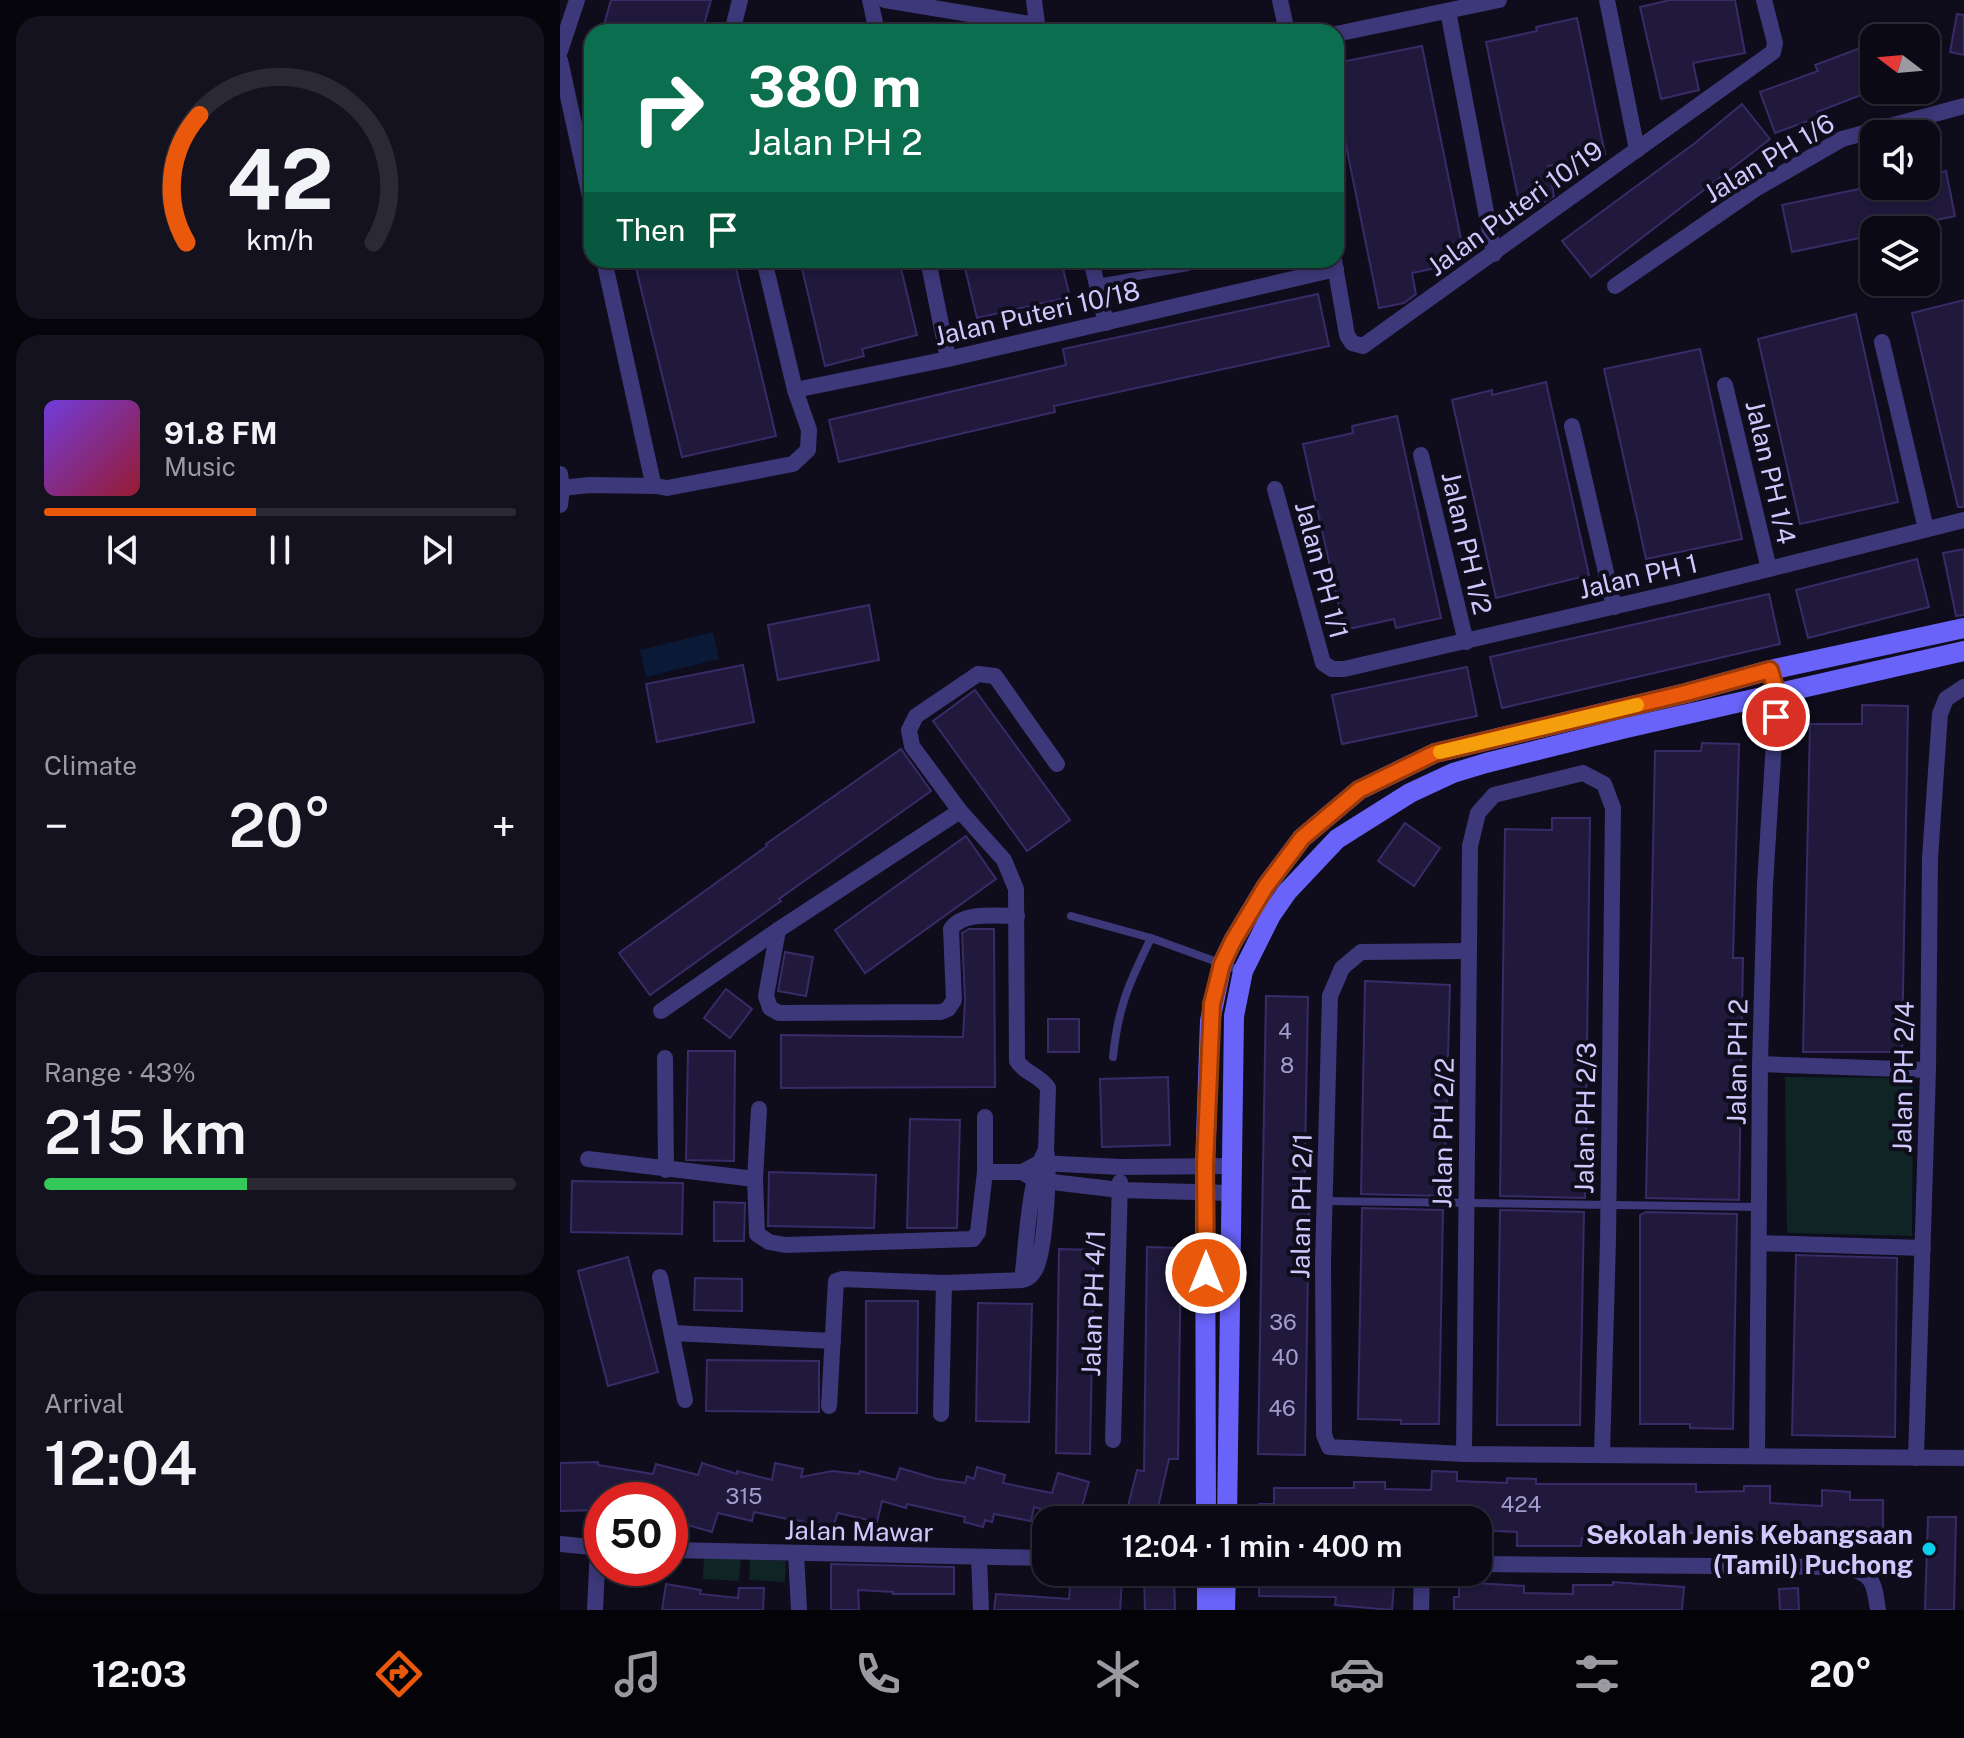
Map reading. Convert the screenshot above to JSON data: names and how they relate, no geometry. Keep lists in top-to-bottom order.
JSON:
{
  "streets": {
    "street": [
      "Jalan PH 1/6",
      "Jalan Puteri 10/19",
      "Jalan Puteri 10/18",
      "Jalan PH 1/4",
      "Jalan PH 1/2",
      "Jalan PH 1/1",
      "Jalan PH 1",
      "Jalan PH 2",
      "Jalan PH 2/4",
      "Jalan PH 2/3",
      "Jalan PH 2/2",
      "Jalan PH 2/1",
      "Jalan PH 4/1",
      "Jalan Mawar"
    ]
  },
  "crossings": [
    ["Jalan PH 1/4", "Jalan PH 1"],
    ["Jalan PH 1/2", "Jalan PH 1"],
    ["Jalan PH 1/1", "Jalan PH 1"],
    ["Jalan PH 2/3", "Jalan PH 2/2"],
    ["Jalan PH 2/2", "Jalan PH 2/1"]
  ],
  "places": ["Sekolah Jenis Kebangsaan (Tamil) Puchong"],
  "house_numbers": [
    "4",
    "8",
    "36",
    "40",
    "46",
    "315",
    "424"
  ],
  "north": "left",
  "page": {
    "turn": ["380 m", "Jalan PH 2"],
    "then": "Then",
    "song": ["91.8 FM", "Music"],
    "tile": [
      "Climate",
      ["Range · 43%", "215 km"],
      ["Arrival", "12:04"]
    ],
    "heat": ["−", "20°", "+"],
    "limit": "50",
    "trip": "12:04 · 1 min · 400 m",
    "tabs": ["12:03", "20°"],
    "gauge": ["42", "km/h"]
  }
}
